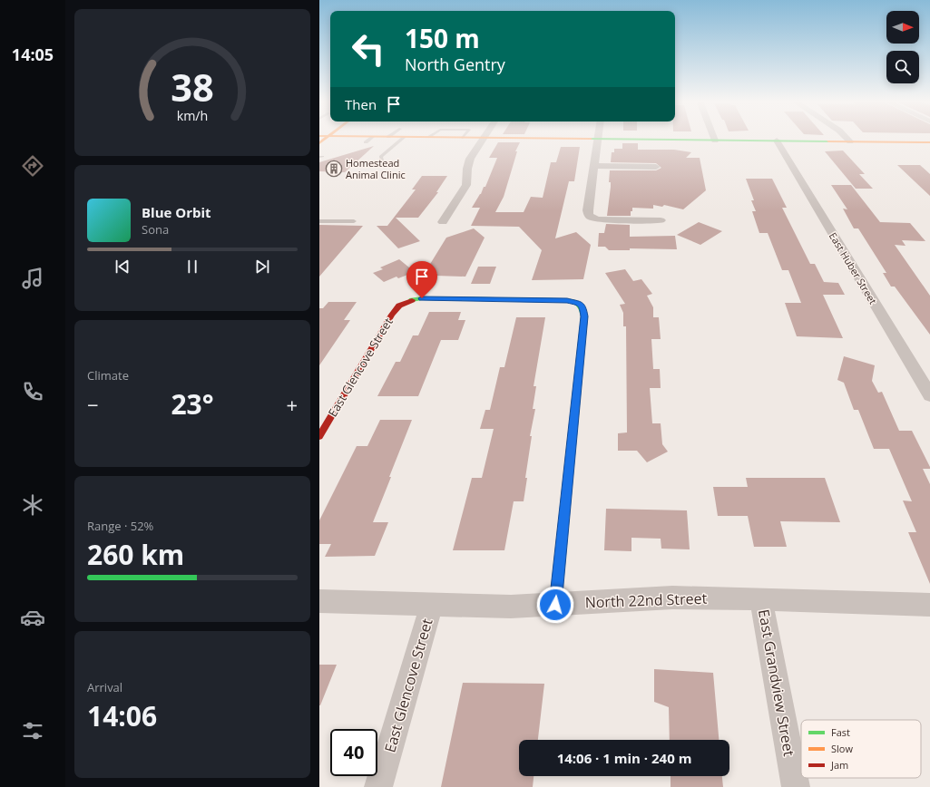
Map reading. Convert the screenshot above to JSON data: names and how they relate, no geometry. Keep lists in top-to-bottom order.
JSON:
{
  "streets": {
    "main road": ["East Glencove Street"],
    "street": ["East Huber Street", "North 22nd Street", "East Grandview Street"]
  },
  "crossings": [
    ["East Glencove Street", "North 22nd Street"],
    ["North 22nd Street", "East Grandview Street"]
  ],
  "places": {
    "building": ["Homestead Animal Clinic"]
  },
  "legend": ["Fast", "Slow", "Jam"],
  "north": "right",
  "page": {
    "tabs": "14:05",
    "turn": ["150 m", "North Gentry"],
    "then": "Then",
    "song": ["Blue Orbit", "Sona"],
    "tile": [
      "Climate",
      ["Range · 52%", "260 km"],
      ["Arrival", "14:06"]
    ],
    "heat": ["−", "23°", "+"],
    "limit": "40",
    "trip": "14:06 · 1 min · 240 m",
    "gauge": ["38", "km/h"]
  }
}
